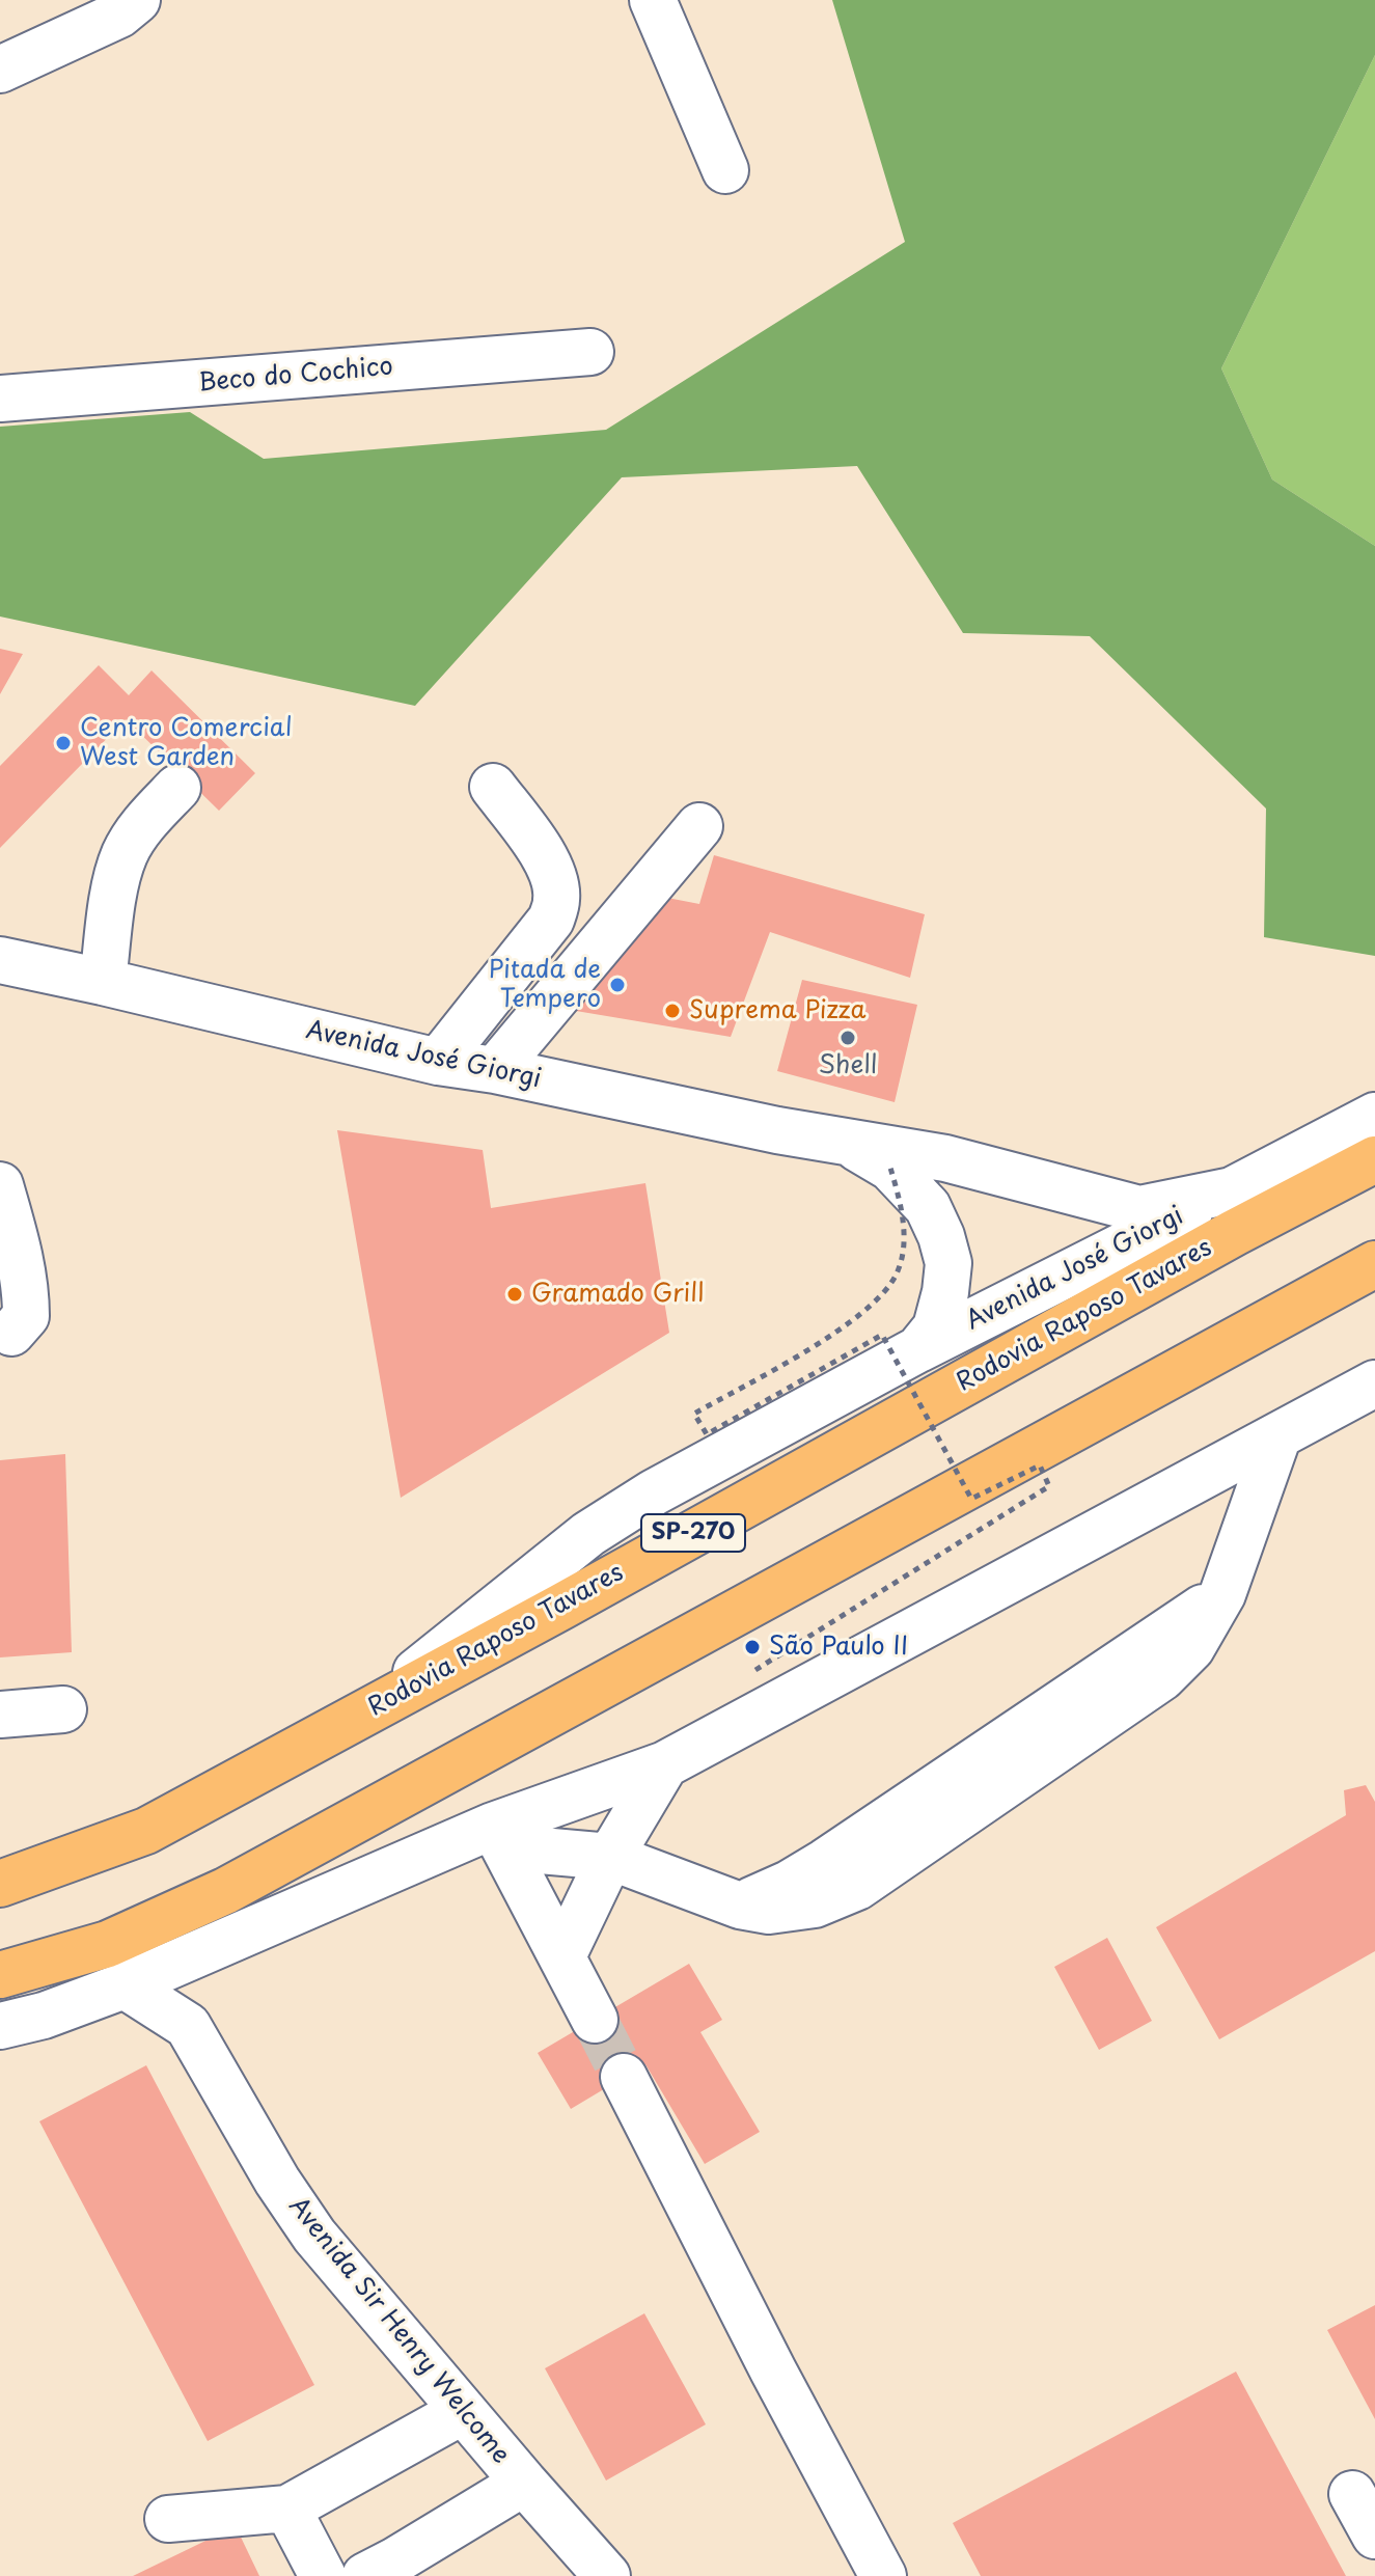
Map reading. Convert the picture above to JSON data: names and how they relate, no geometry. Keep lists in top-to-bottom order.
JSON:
{
  "streets": {
    "highway": ["Rodovia Raposo Tavares", "SP-270"],
    "street": ["Beco do Cochico", "Avenida José Giorgi", "Avenida Sir Henry Welcome"]
  },
  "crossings": [
    ["Avenida José Giorgi", "Rodovia Raposo Tavares"]
  ],
  "places": [
    "Centro Comercial West Garden",
    "Pitada de Tempero",
    "Suprema Pizza",
    "Shell",
    "Gramado Grill",
    "São Paulo II"
  ]
}
